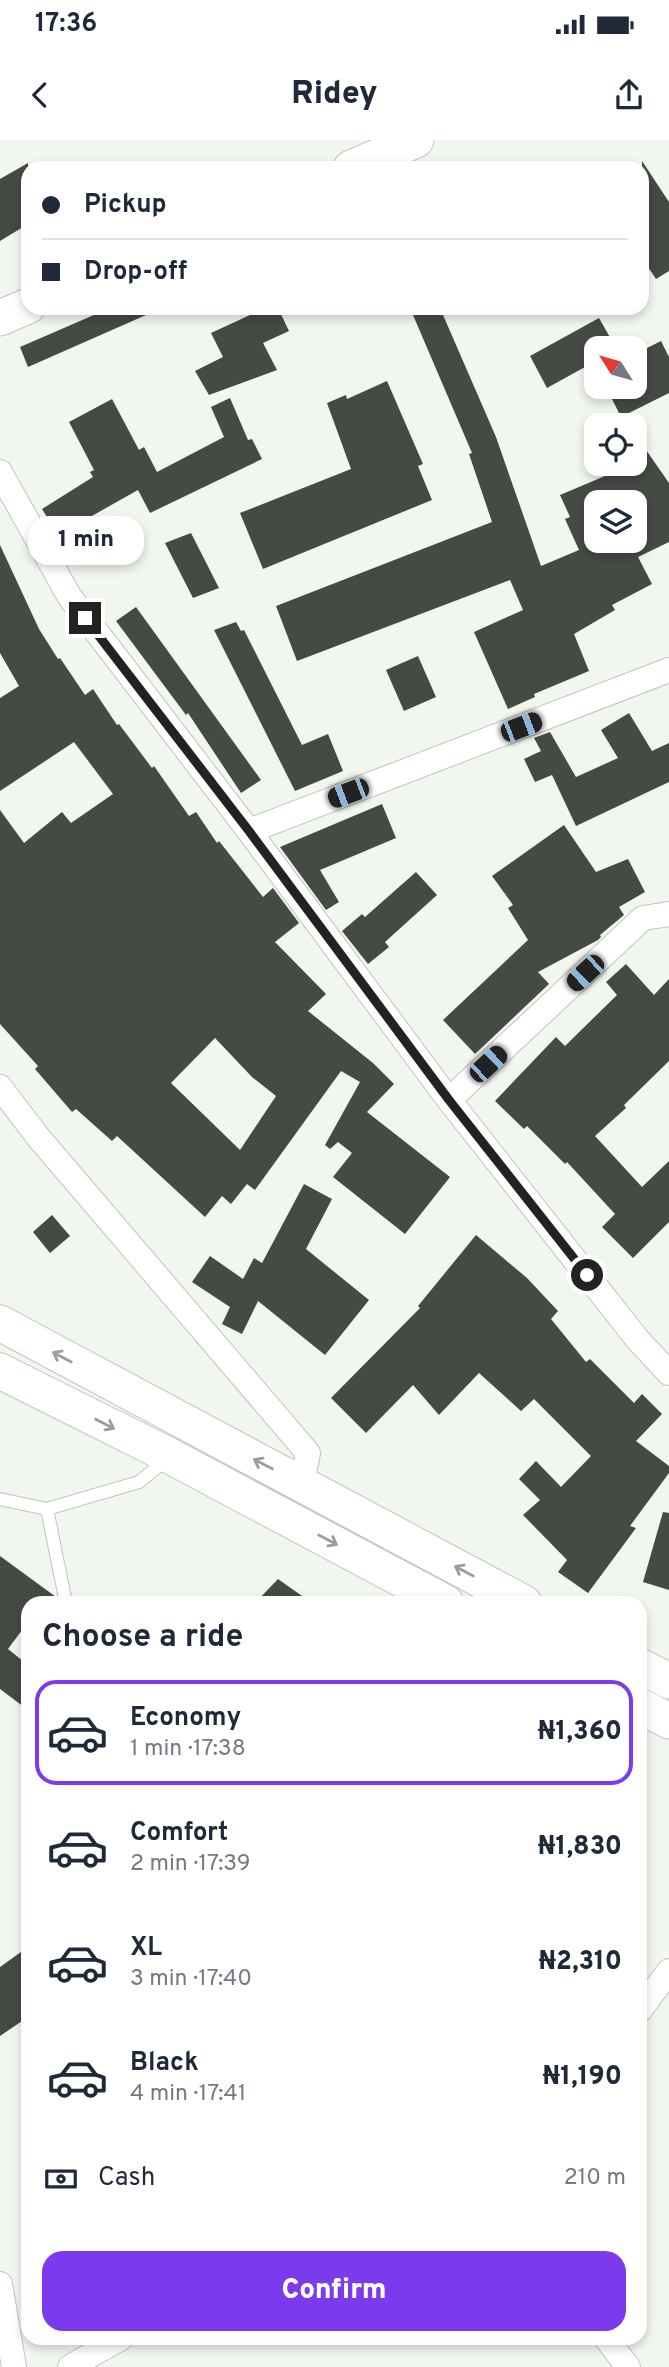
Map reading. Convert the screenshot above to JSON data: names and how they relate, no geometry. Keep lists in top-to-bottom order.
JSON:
{
  "north": "top left",
  "page": {
    "status": "17:36",
    "header": "Ridey",
    "banner": ["Pickup", "Drop-off"],
    "bubble": "1 min",
    "heading": "Choose a ride",
    "list": [
      {
        "name": "Economy",
        "note": "1 min · 17:38",
        "value": "₦1,360"
      },
      {
        "name": "Comfort",
        "note": "2 min · 17:39",
        "value": "₦1,830"
      },
      {
        "name": "XL",
        "note": "3 min · 17:40",
        "value": "₦2,310"
      },
      {
        "name": "Black",
        "note": "4 min · 17:41",
        "value": "₦1,190"
      }
    ],
    "pay": ["Cash", "210 m"],
    "buttons": "Confirm"
  }
}
